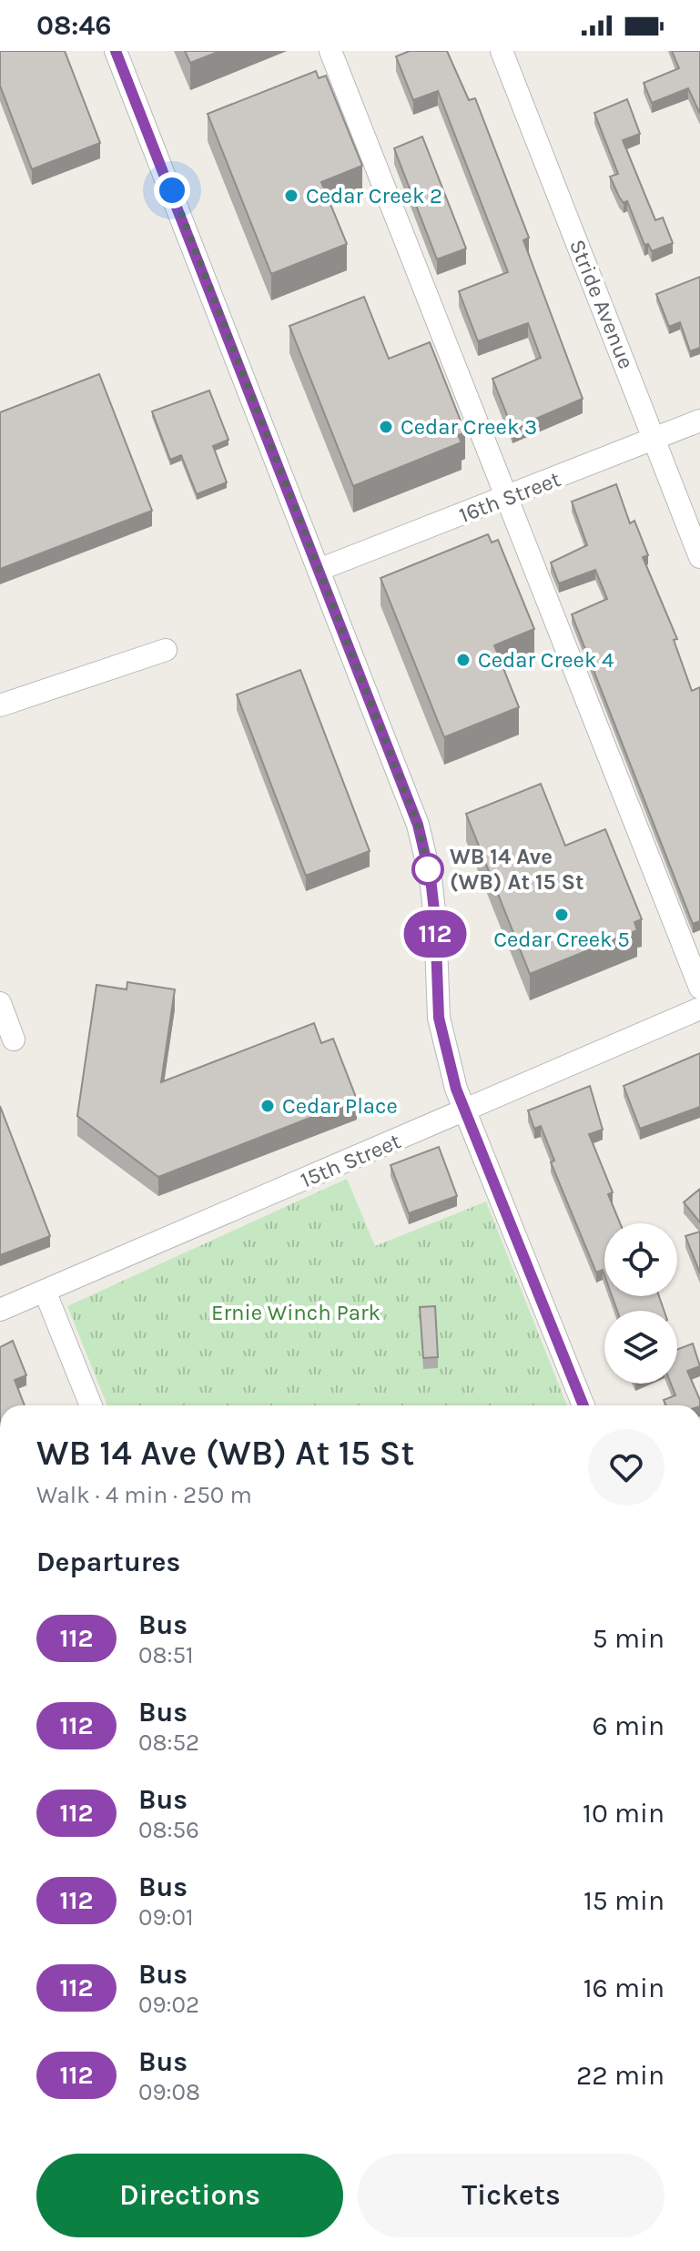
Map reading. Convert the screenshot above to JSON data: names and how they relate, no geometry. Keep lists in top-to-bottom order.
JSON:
{
  "streets": {
    "street": ["Stride Avenue", "16th Street", "15th Street"]
  },
  "crossings": [
    ["Stride Avenue", "16th Street"]
  ],
  "parks": ["Ernie Winch Park"],
  "places": [
    "Cedar Creek 2",
    "Cedar Creek 3",
    "Cedar Creek 4",
    "WB 14 Ave (WB) At 15 St",
    "Cedar Creek 5",
    "Cedar Place"
  ],
  "lines": ["bus line 112"],
  "page": {
    "status": "08:46",
    "on_map": "112",
    "heading": [
      ["WB 14 Ave (WB) At 15 St", "Walk · 4 min · 250 m"],
      "Departures"
    ],
    "list": [
      {
        "mark": "112",
        "name": "Bus",
        "note": "08:51",
        "value": "5 min"
      },
      {
        "mark": "112",
        "name": "Bus",
        "note": "08:52",
        "value": "6 min"
      },
      {
        "mark": "112",
        "name": "Bus",
        "note": "08:56",
        "value": "10 min"
      },
      {
        "mark": "112",
        "name": "Bus",
        "note": "09:01",
        "value": "15 min"
      },
      {
        "mark": "112",
        "name": "Bus",
        "note": "09:02",
        "value": "16 min"
      },
      {
        "mark": "112",
        "name": "Bus",
        "note": "09:08",
        "value": "22 min"
      }
    ],
    "buttons": ["Directions", "Tickets"]
  }
}
